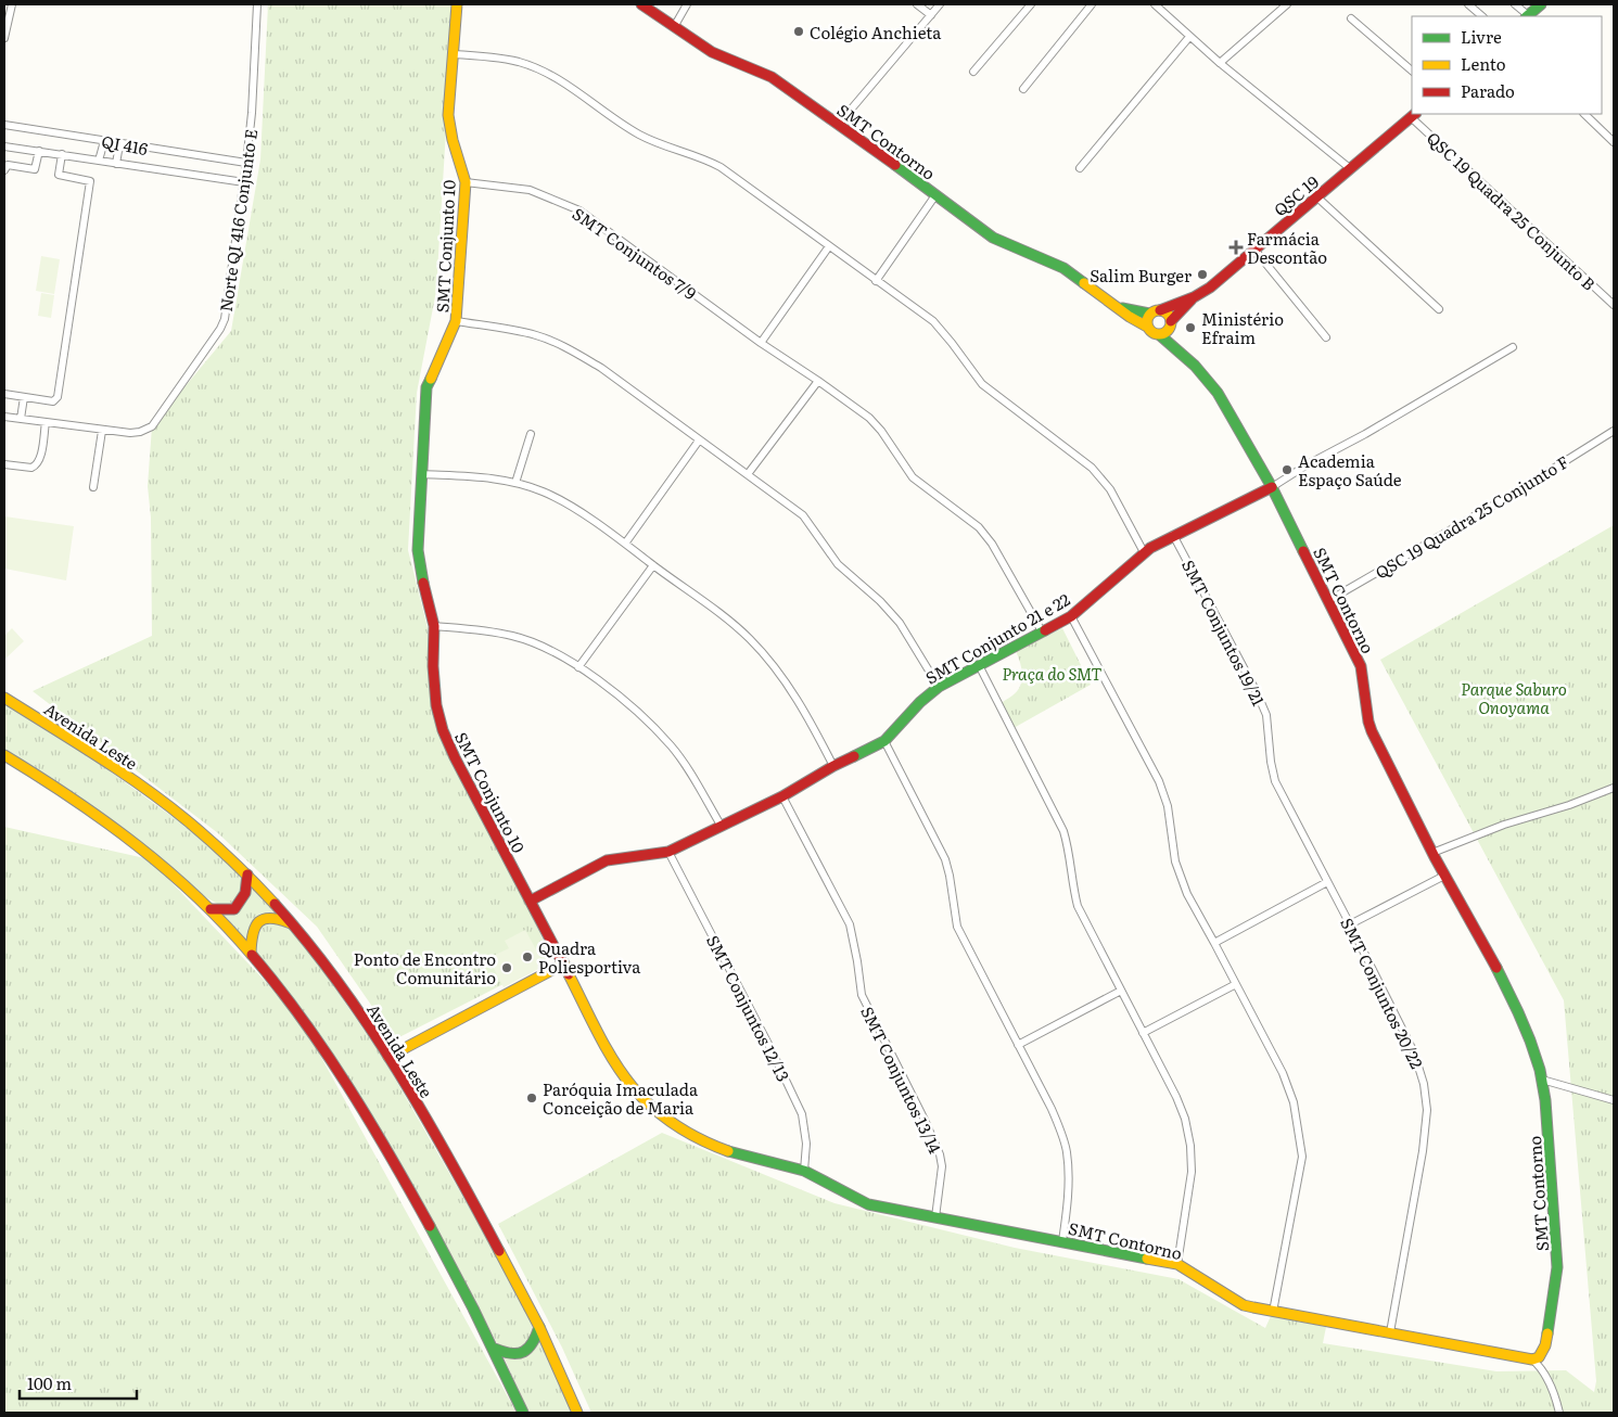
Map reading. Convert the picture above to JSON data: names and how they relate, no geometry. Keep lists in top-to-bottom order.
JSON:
{
  "streets": {
    "street": [
      "SMT Contorno",
      "QI 416",
      "QSC 19",
      "QSC 19 Quadra 25 Conjunto B",
      "Norte QI 416 Conjunto E",
      "SMT Conjunto 10",
      "SMT Conjuntos 7/9",
      "QSC 19 Quadra 25 Conjunto F",
      "SMT Conjuntos 19/21",
      "SMT Conjunto 21 e 22",
      "Avenida Leste",
      "SMT Conjuntos 20/22",
      "SMT Conjuntos 12/13",
      "SMT Conjuntos 13/14"
    ]
  },
  "crossings": [
    ["SMT Contorno", "QSC 19"],
    ["SMT Contorno", "SMT Conjunto 10"],
    ["SMT Contorno", "QSC 19 Quadra 25 Conjunto F"],
    ["SMT Contorno", "SMT Conjunto 21 e 22"],
    ["SMT Contorno", "SMT Conjuntos 20/22"],
    ["SMT Contorno", "SMT Conjuntos 12/13"],
    ["SMT Contorno", "SMT Conjuntos 13/14"],
    ["QI 416", "Norte QI 416 Conjunto E"],
    ["QSC 19", "QSC 19 Quadra 25 Conjunto B"],
    ["SMT Conjunto 10", "SMT Conjuntos 7/9"],
    ["SMT Conjunto 10", "SMT Conjunto 21 e 22"],
    ["SMT Conjunto 10", "SMT Conjuntos 12/13"],
    ["SMT Conjuntos 7/9", "SMT Conjunto 21 e 22"],
    ["SMT Conjuntos 19/21", "SMT Conjunto 21 e 22"],
    ["SMT Conjuntos 19/21", "SMT Conjuntos 20/22"],
    ["SMT Conjunto 21 e 22", "SMT Conjuntos 12/13"],
    ["SMT Conjunto 21 e 22", "SMT Conjuntos 13/14"]
  ],
  "parks": ["Praça do SMT", "Parque Saburo Onoyama"],
  "places": {
    "other": [
      "Colégio Anchieta",
      "Salim Burger",
      "Ministério Efraim",
      "Academia Espaço Saúde",
      "Quadra Poliesportiva",
      "Ponto de Encontro Comunitário",
      "Paróquia Imaculada Conceição de Maria"
    ],
    "health": ["Farmácia Descontão"]
  },
  "legend": ["Livre", "Lento", "Parado"],
  "scale_bar": "100 m"
}
